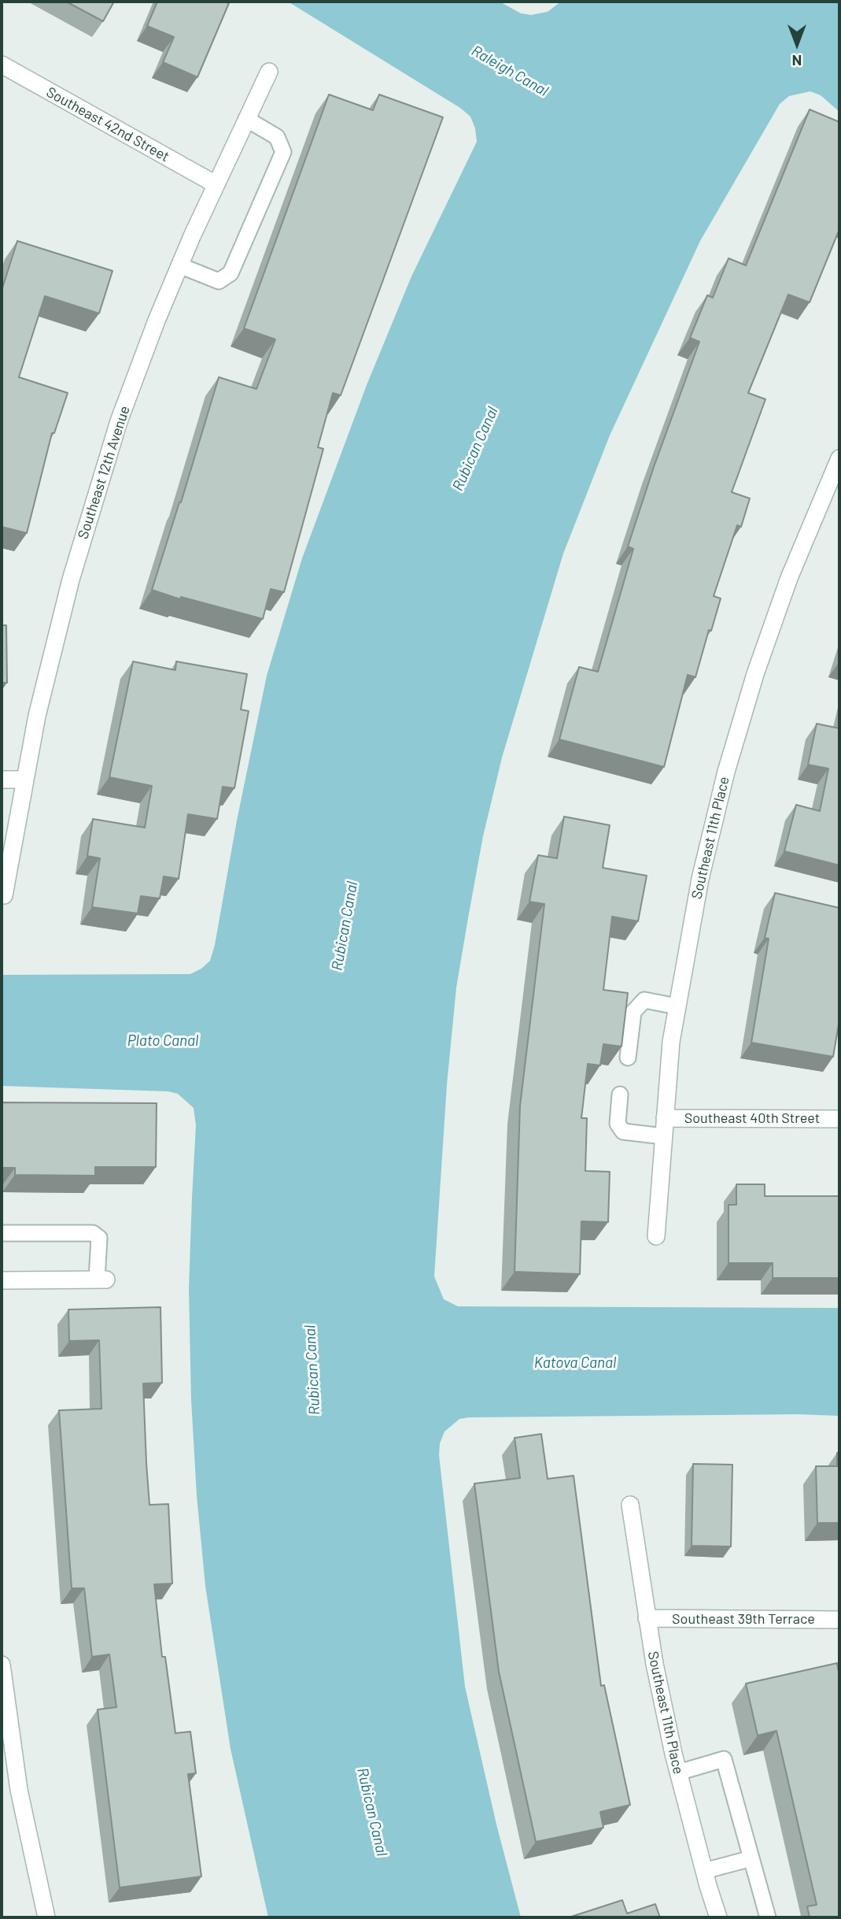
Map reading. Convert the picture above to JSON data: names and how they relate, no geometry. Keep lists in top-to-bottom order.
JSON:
{
  "streets": {
    "street": [
      "Southeast 42nd Street",
      "Southeast 12th Avenue",
      "Southeast 11th Place",
      "Southeast 40th Street",
      "Southeast 39th Terrace"
    ]
  },
  "crossings": [
    ["Southeast 42nd Street", "Southeast 12th Avenue"],
    ["Southeast 11th Place", "Southeast 40th Street"],
    ["Southeast 11th Place", "Southeast 39th Terrace"]
  ],
  "water": [
    "Raleigh Canal",
    "Rubican Canal",
    "Plato Canal",
    "Katova Canal"
  ],
  "north": "bottom"
}
